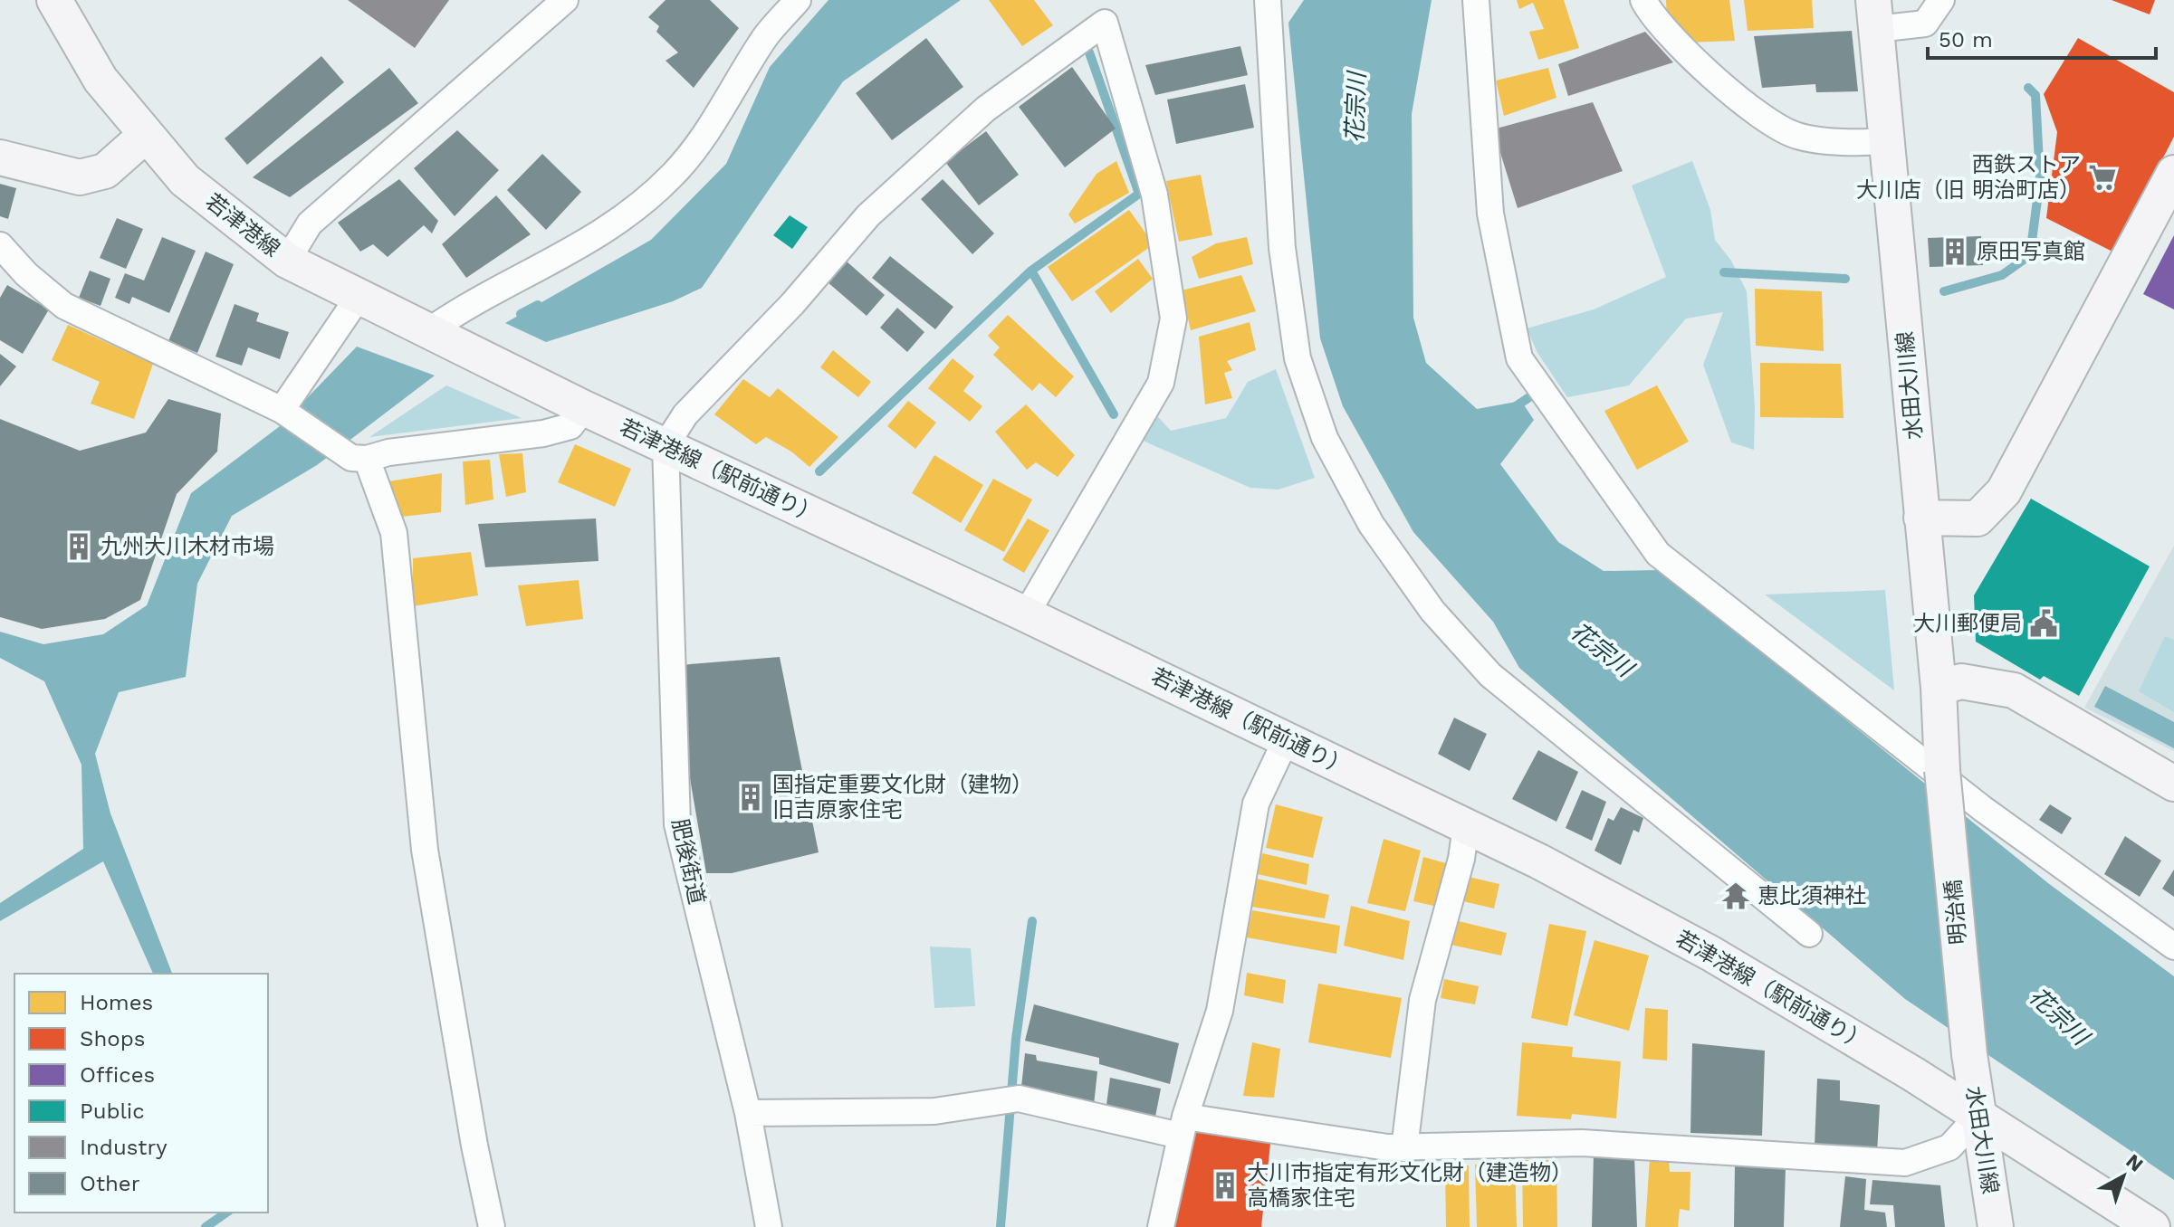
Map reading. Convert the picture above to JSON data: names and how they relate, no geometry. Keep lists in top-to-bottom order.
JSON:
{
  "streets": {
    "main road": [
      "若津港線",
      "水田大川線",
      "若津港線（駅前通り）",
      "明治橋"
    ],
    "street": ["肥後街道"]
  },
  "crossings": [
    ["若津港線", "若津港線（駅前通り）"],
    ["水田大川線", "若津港線（駅前通り）"],
    ["水田大川線", "明治橋"],
    ["若津港線（駅前通り）", "肥後街道"]
  ],
  "water": ["花宗川"],
  "places": {
    "supermarket": ["西鉄ストア 大川店（旧 明治町店）"],
    "building": [
      "原田写真館",
      "九州大川木材市場",
      "国指定重要文化財（建物） 旧吉原家住宅",
      "大川市指定有形文化財（建造物） 高橋家住宅"
    ],
    "public building": ["大川郵便局"],
    "temple": ["恵比須神社"]
  },
  "legend": [
    "Homes",
    "Shops",
    "Offices",
    "Public",
    "Industry",
    "Other"
  ],
  "scale_bar": "50 m",
  "north": "top right"
}
